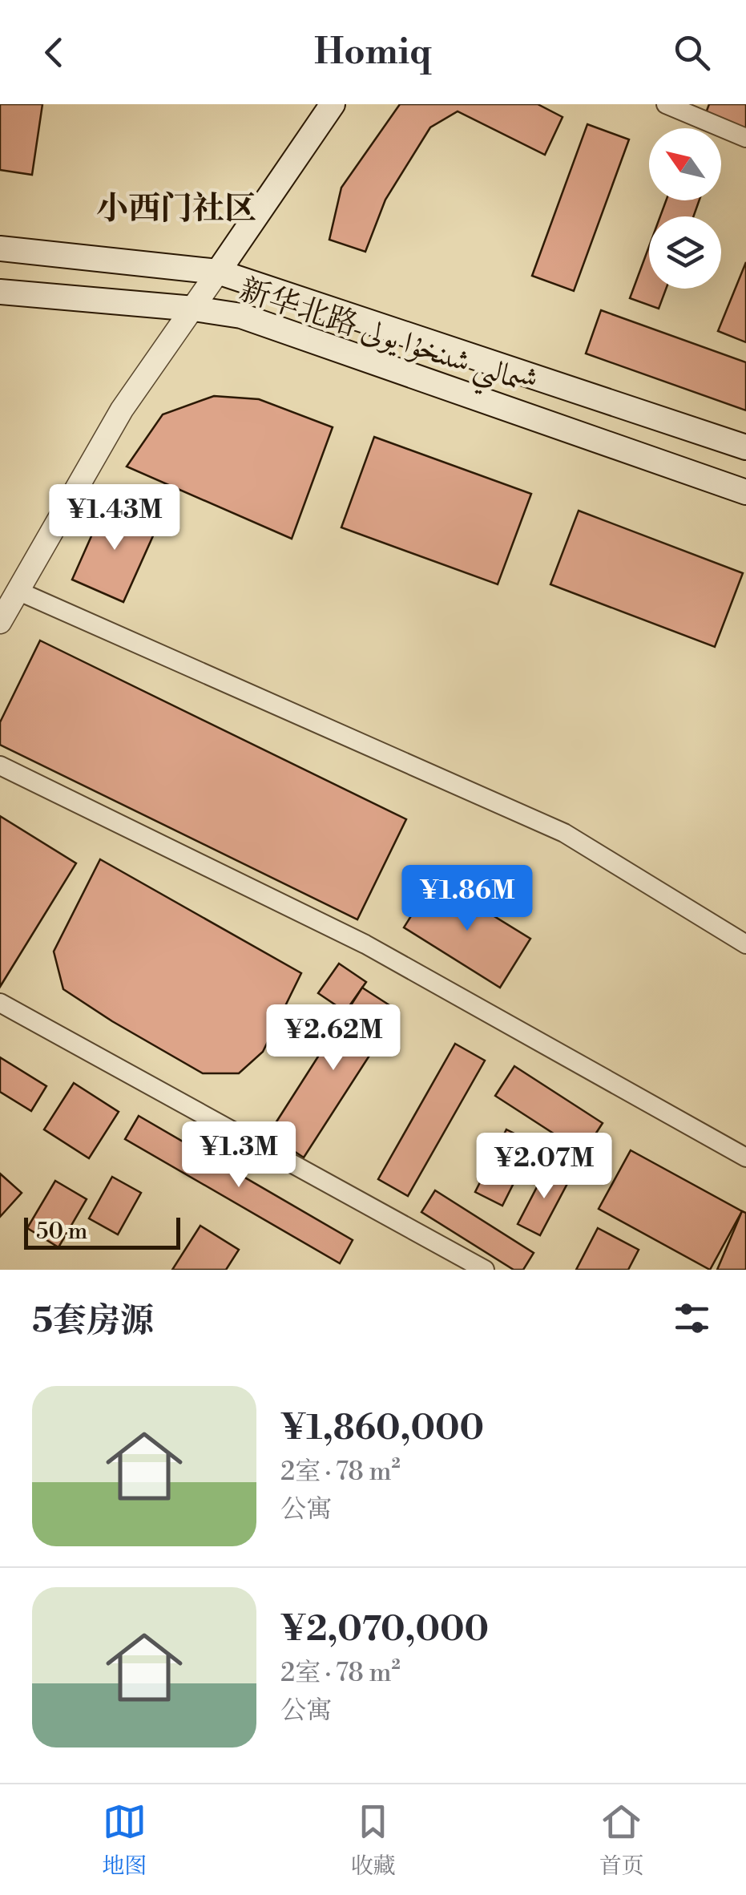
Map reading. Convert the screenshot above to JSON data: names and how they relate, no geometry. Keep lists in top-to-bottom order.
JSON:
{
  "streets": {
    "main road": ["新华北路 شىمالىي شىنخۇا يولى"]
  },
  "districts": ["小西门社区"],
  "scale_bar": "50 m",
  "north": "top left",
  "page": {
    "header": "Homiq",
    "price": [
      "¥1.43M",
      "¥1.86M",
      "¥2.62M",
      "¥1.3M",
      "¥2.07M"
    ],
    "scale": "50 m",
    "heading": "5套房源",
    "list": [
      {
        "name": "¥1,860,000",
        "note": "2室 · 78 m² · 公寓"
      },
      {
        "name": "¥2,070,000",
        "note": "2室 · 78 m² · 公寓"
      }
    ],
    "tabs": ["地图", "收藏", "首页"]
  }
}
